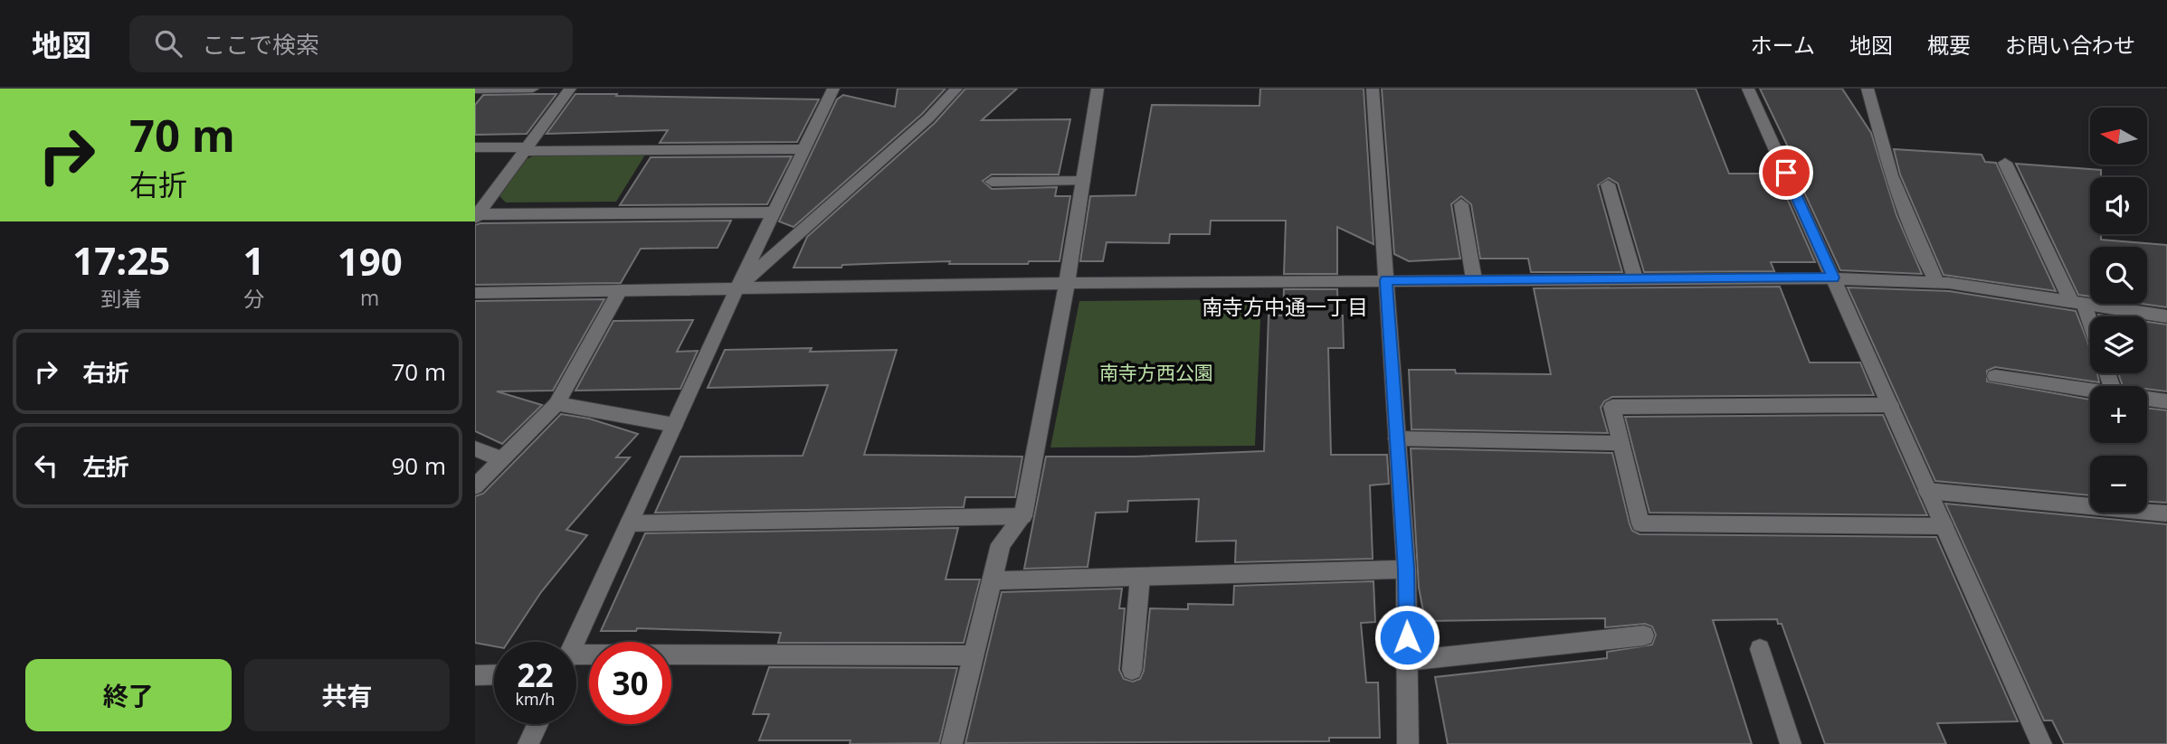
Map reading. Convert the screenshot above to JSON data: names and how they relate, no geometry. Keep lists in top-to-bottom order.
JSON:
{
  "districts": ["南寺方中通一丁目"],
  "parks": ["南寺方西公園"],
  "north": "left",
  "page": {
    "header": "地図",
    "search": "ここで検索",
    "nav": [
      "ホーム",
      "地図",
      "概要",
      "お問い合わせ"
    ],
    "turn": ["70 m", "右折"],
    "map_buttons": ["+", "−"],
    "eta": [
      "17:25",
      "到着",
      "1",
      "分",
      "190",
      "m"
    ],
    "list": [
      {
        "name": "右折",
        "value": "70 m"
      },
      {
        "name": "左折",
        "value": "90 m"
      }
    ],
    "speed": "22 km/h",
    "limit": "30",
    "buttons": ["終了", "共有"]
  }
}
